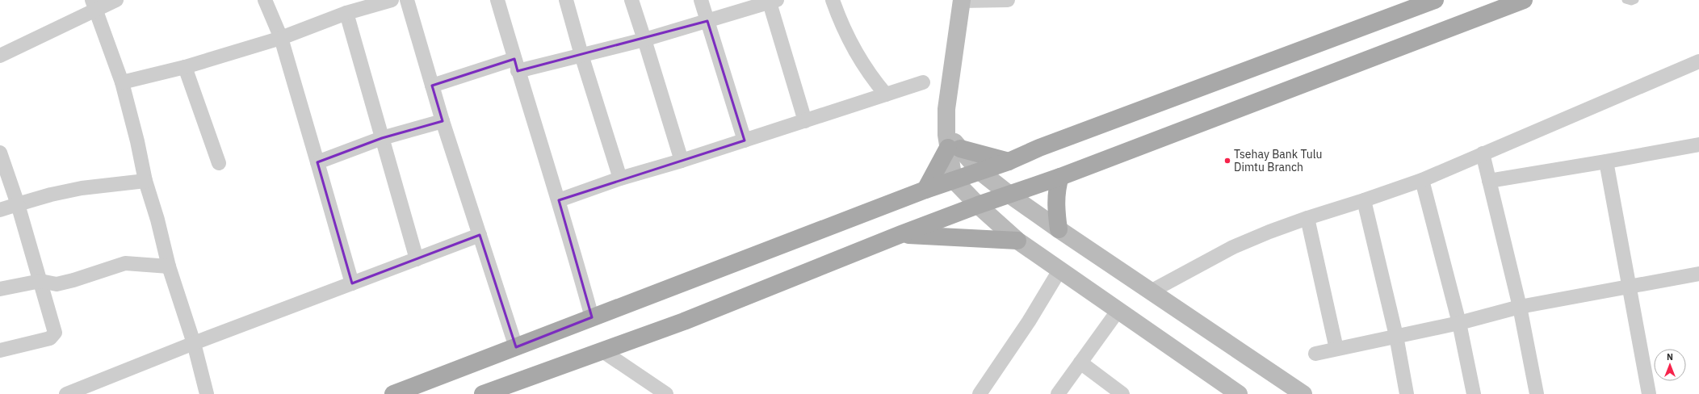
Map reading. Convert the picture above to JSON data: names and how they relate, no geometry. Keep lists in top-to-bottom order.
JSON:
{
  "places": ["Tsehay Bank Tulu Dimtu Branch"],
  "north": "top"
}
